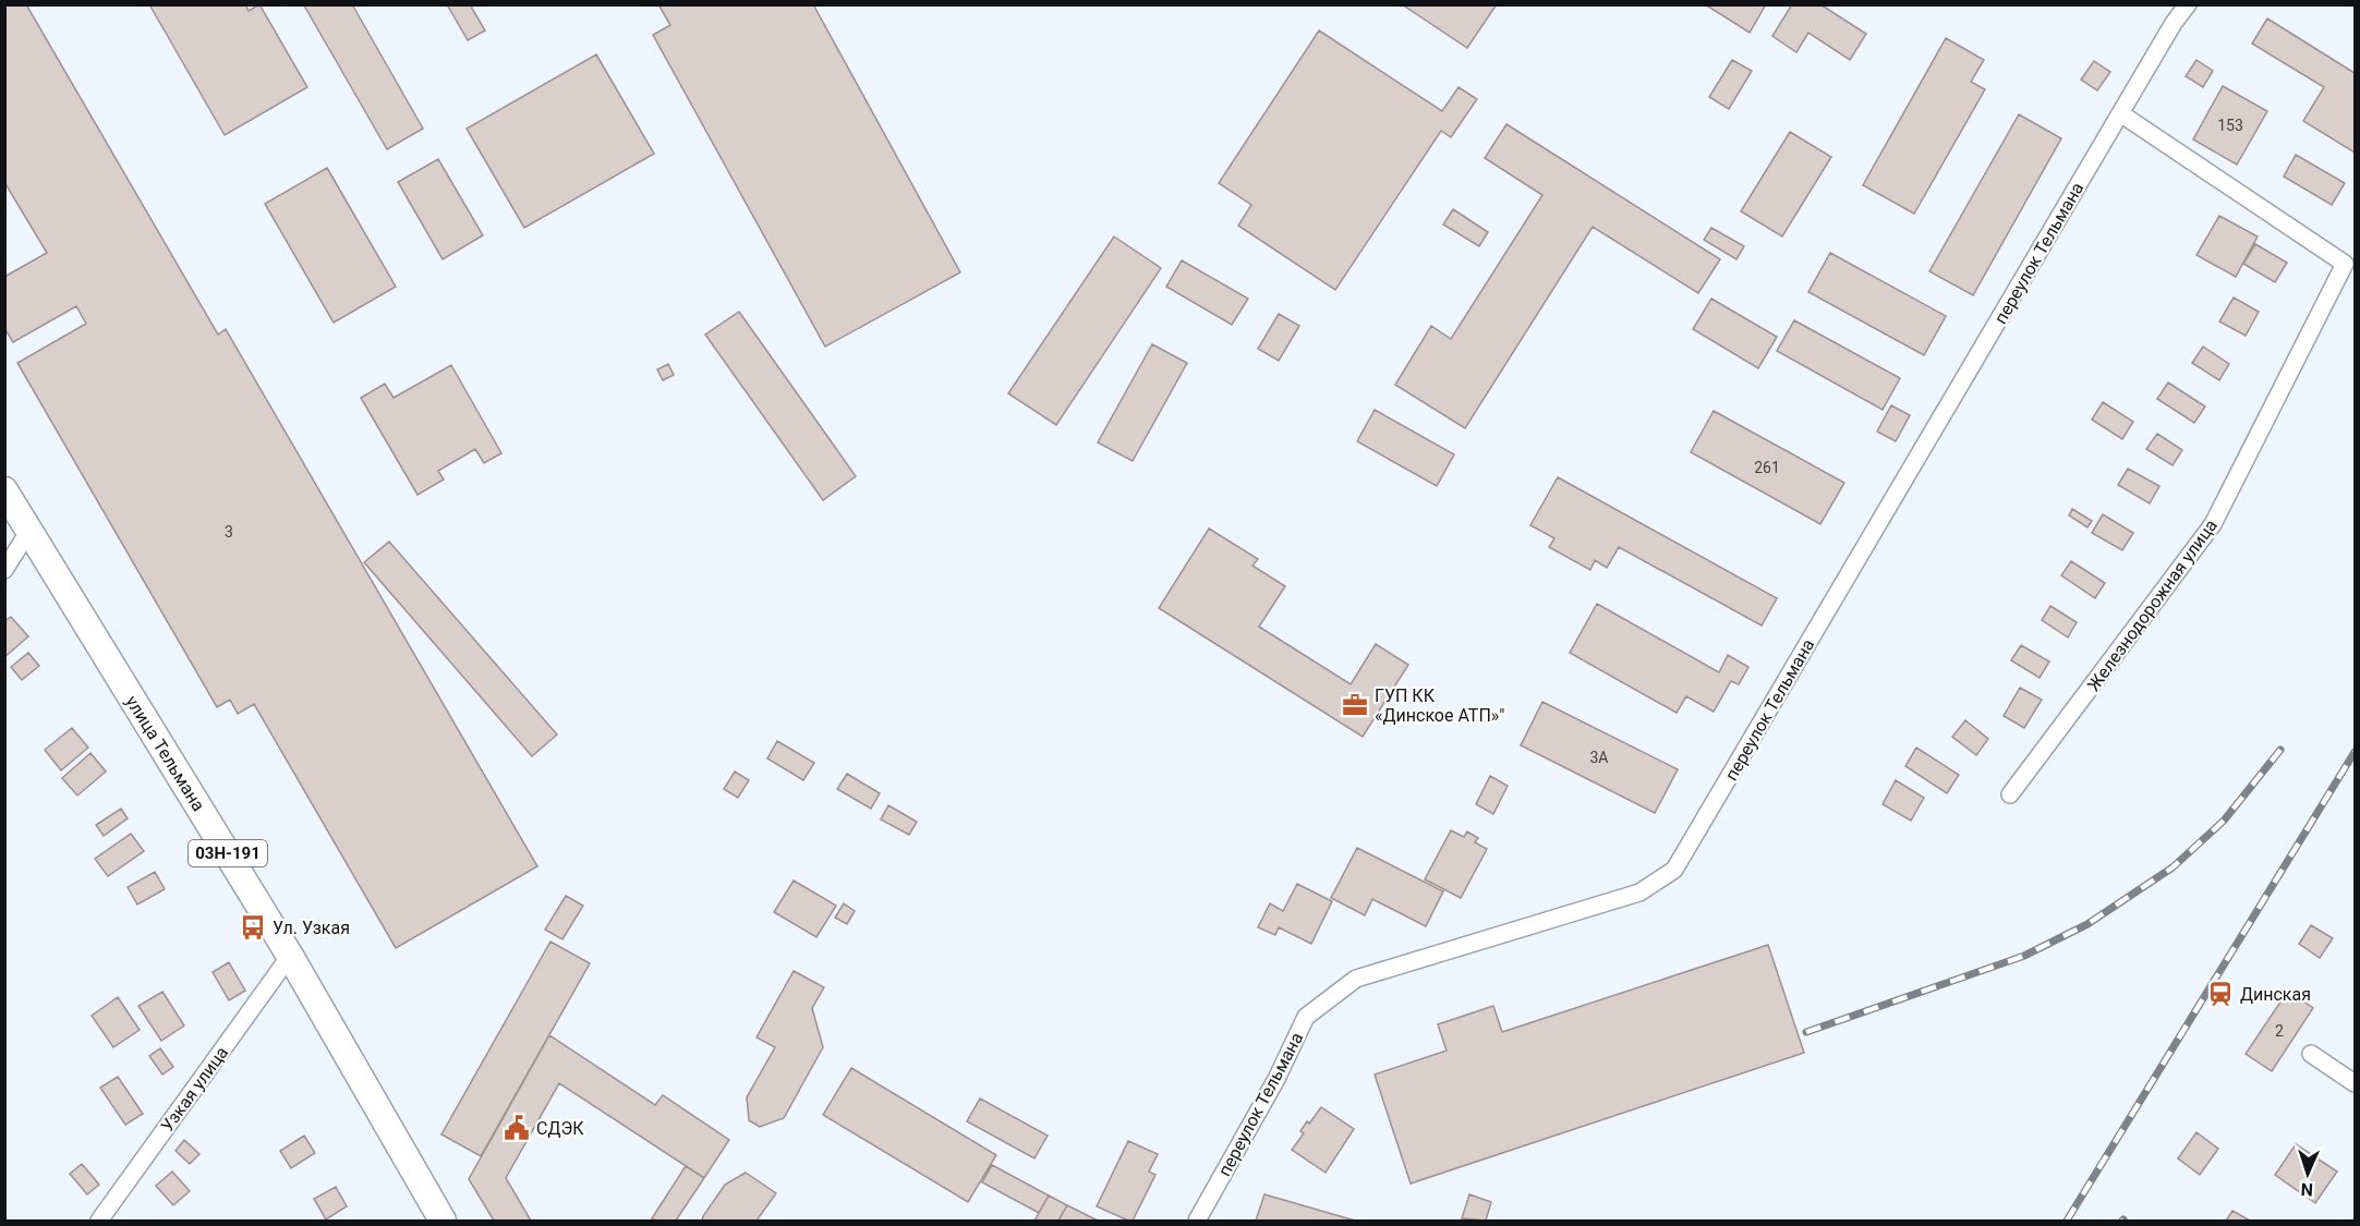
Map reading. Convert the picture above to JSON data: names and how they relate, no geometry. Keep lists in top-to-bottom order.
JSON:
{
  "streets": {
    "main road": ["улица Тельмана", "03Н-191"],
    "street": ["переулок Тельмана", "Железнодорожная улица", "Узкая улица"]
  },
  "crossings": [
    ["переулок Тельмана", "Железнодорожная улица"],
    ["улица Тельмана", "Узкая улица"]
  ],
  "places": {
    "office": ["ГУП КК «Динское АТП»\""],
    "bus stop": ["Ул. Узкая"],
    "station": ["Динская"],
    "public building": ["СДЭК"]
  },
  "house_numbers": [
    "153",
    "261",
    "3",
    "3А",
    "2"
  ],
  "north": "bottom"
}
